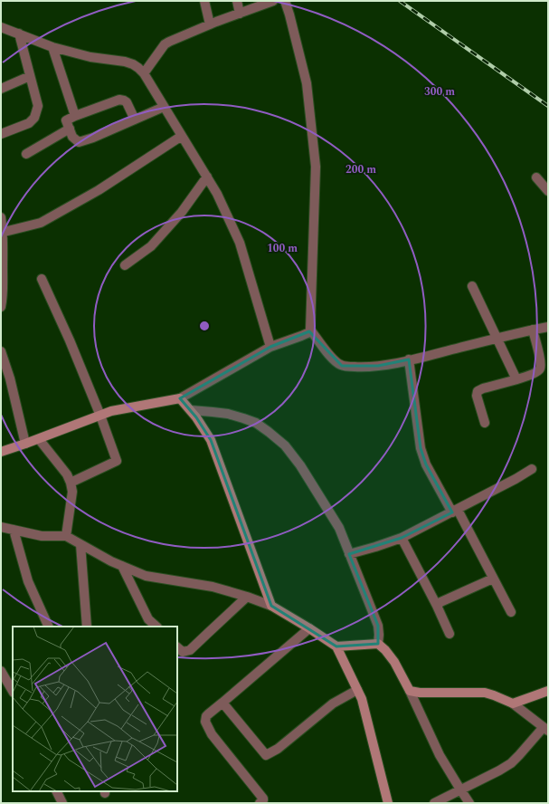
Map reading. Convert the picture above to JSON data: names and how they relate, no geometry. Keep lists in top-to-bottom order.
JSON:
{
  "rings": ["300 m", "200 m", "100 m"]
}
